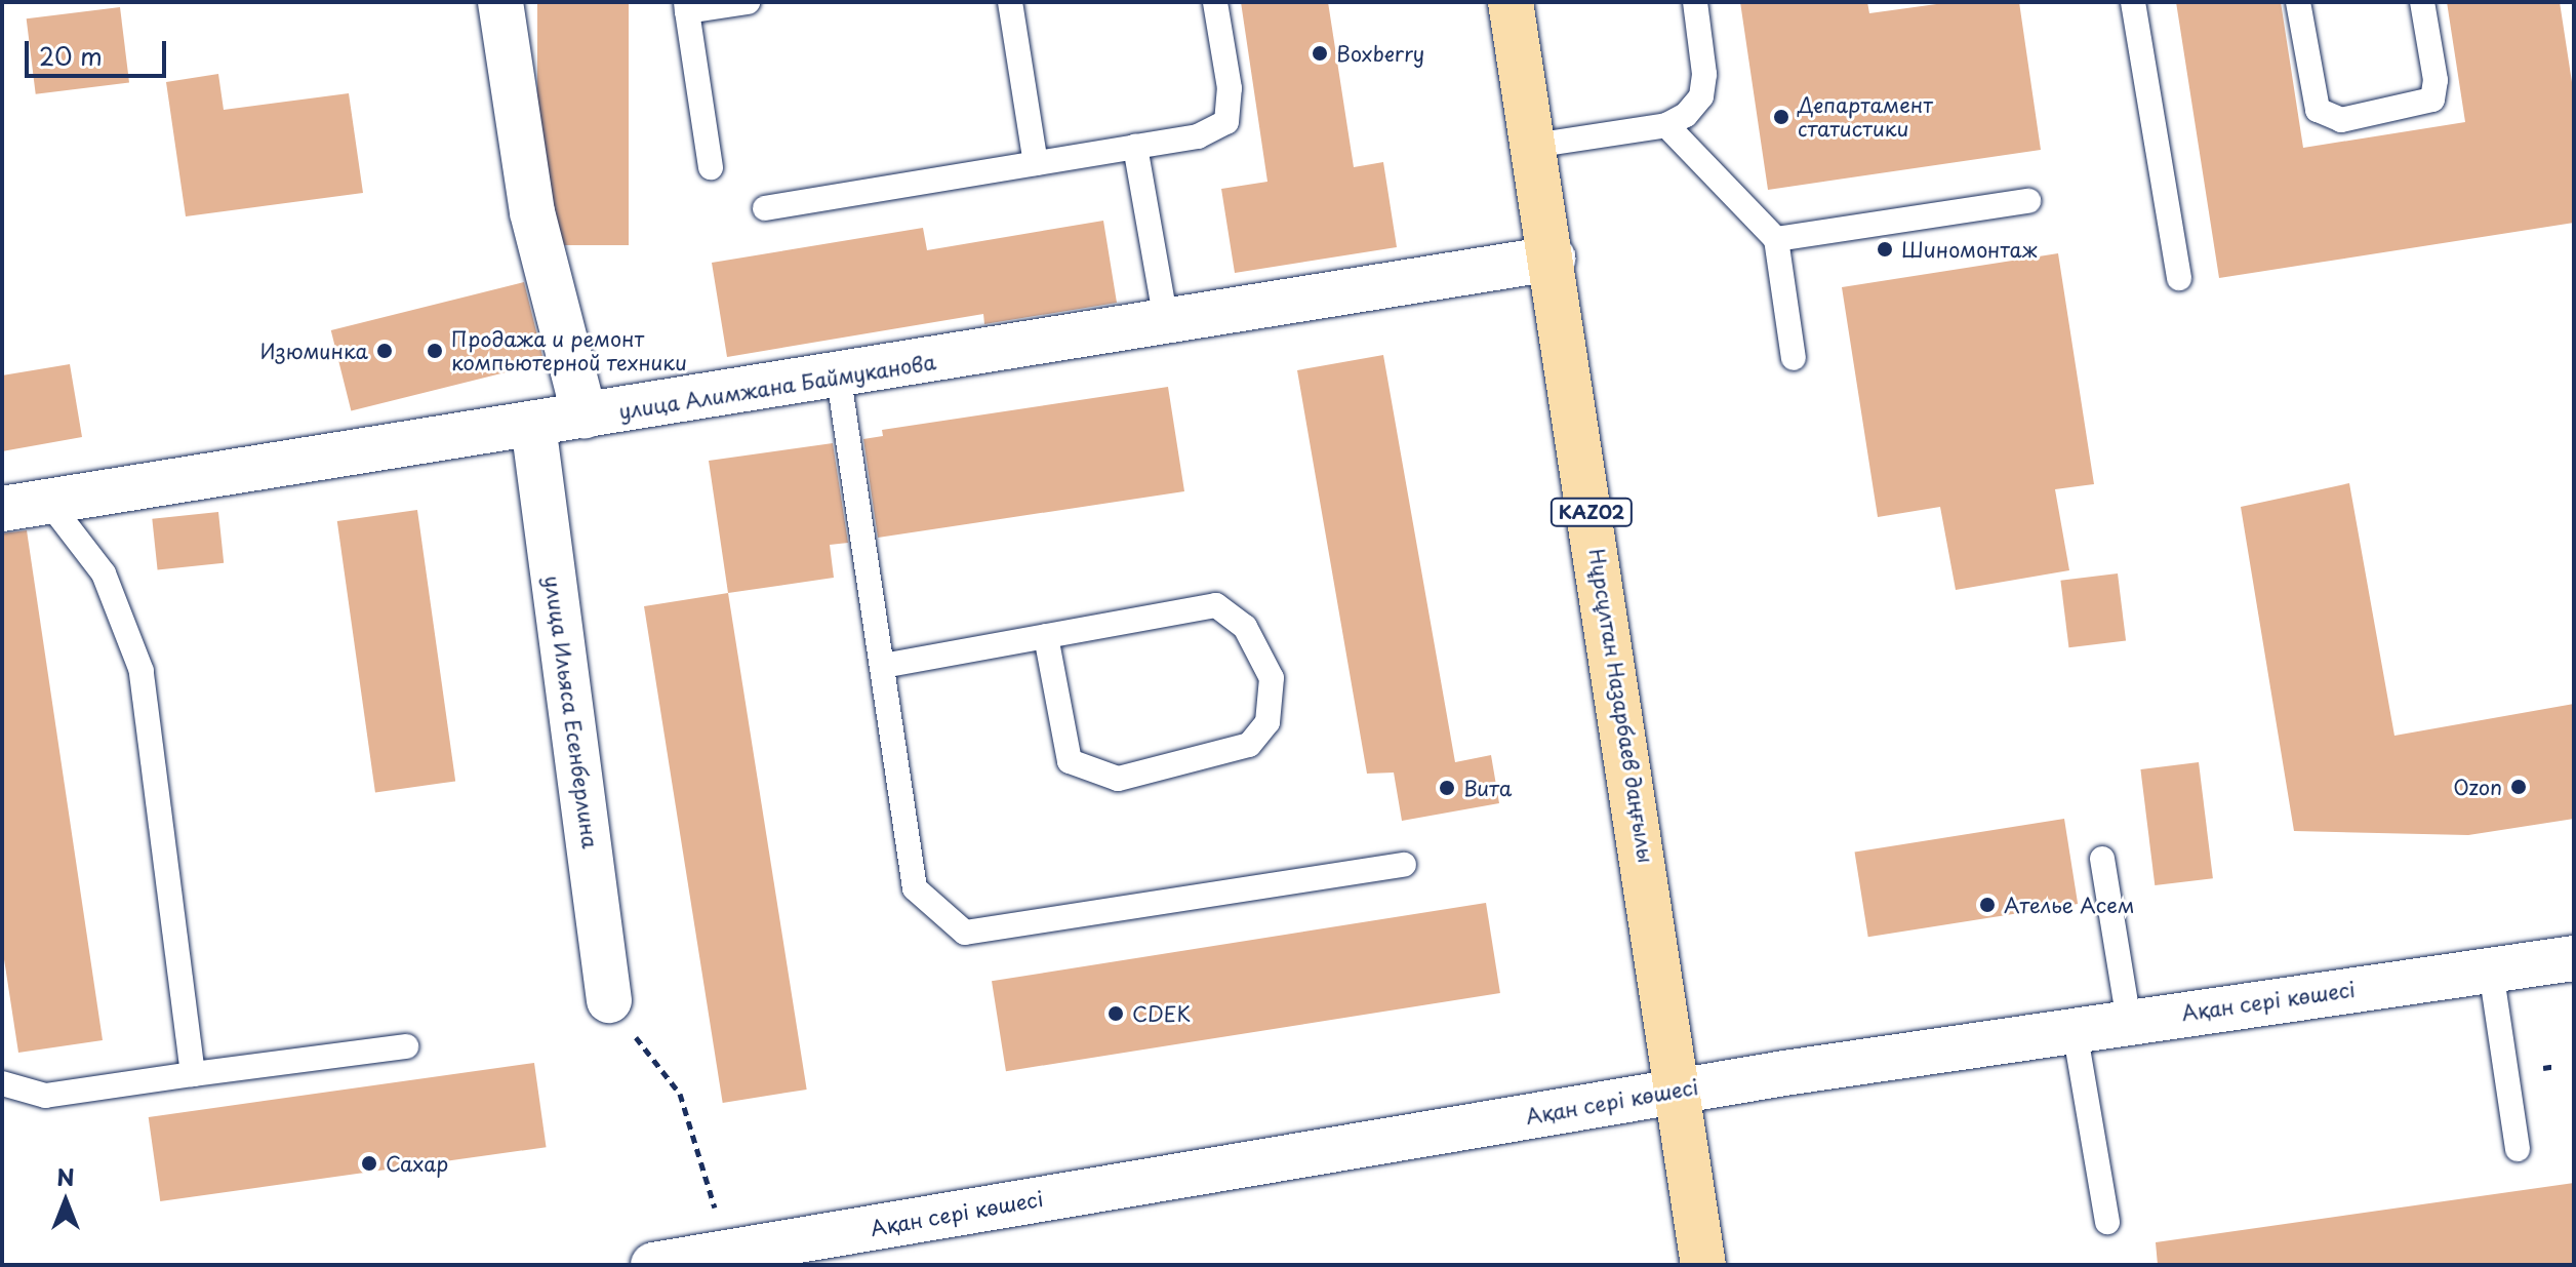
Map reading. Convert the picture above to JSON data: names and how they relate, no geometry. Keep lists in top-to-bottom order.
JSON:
{
  "streets": {
    "highway": ["KАZ02", "Нұрсұлтан Назарбаев даңғылы"],
    "street": ["улица Алимжана Баймуканова", "улица Ильяса Есенберлина", "Ақан сері көшесі"]
  },
  "crossings": [
    ["улица Алимжана Баймуканова", "Нұрсұлтан Назарбаев даңғылы"],
    ["улица Алимжана Баймуканова", "улица Ильяса Есенберлина"],
    ["Нұрсұлтан Назарбаев даңғылы", "Ақан сері көшесі"]
  ],
  "places": [
    "Boxberry",
    "Департамент статистики",
    "Шиномонтаж",
    "Изюминка",
    "Продажа и ремонт компьютерной техники",
    "Ozon",
    "Вита",
    "Ателье Асем",
    "CDEK",
    "Сахар"
  ],
  "scale_bar": "20 m",
  "north": "top"
}
